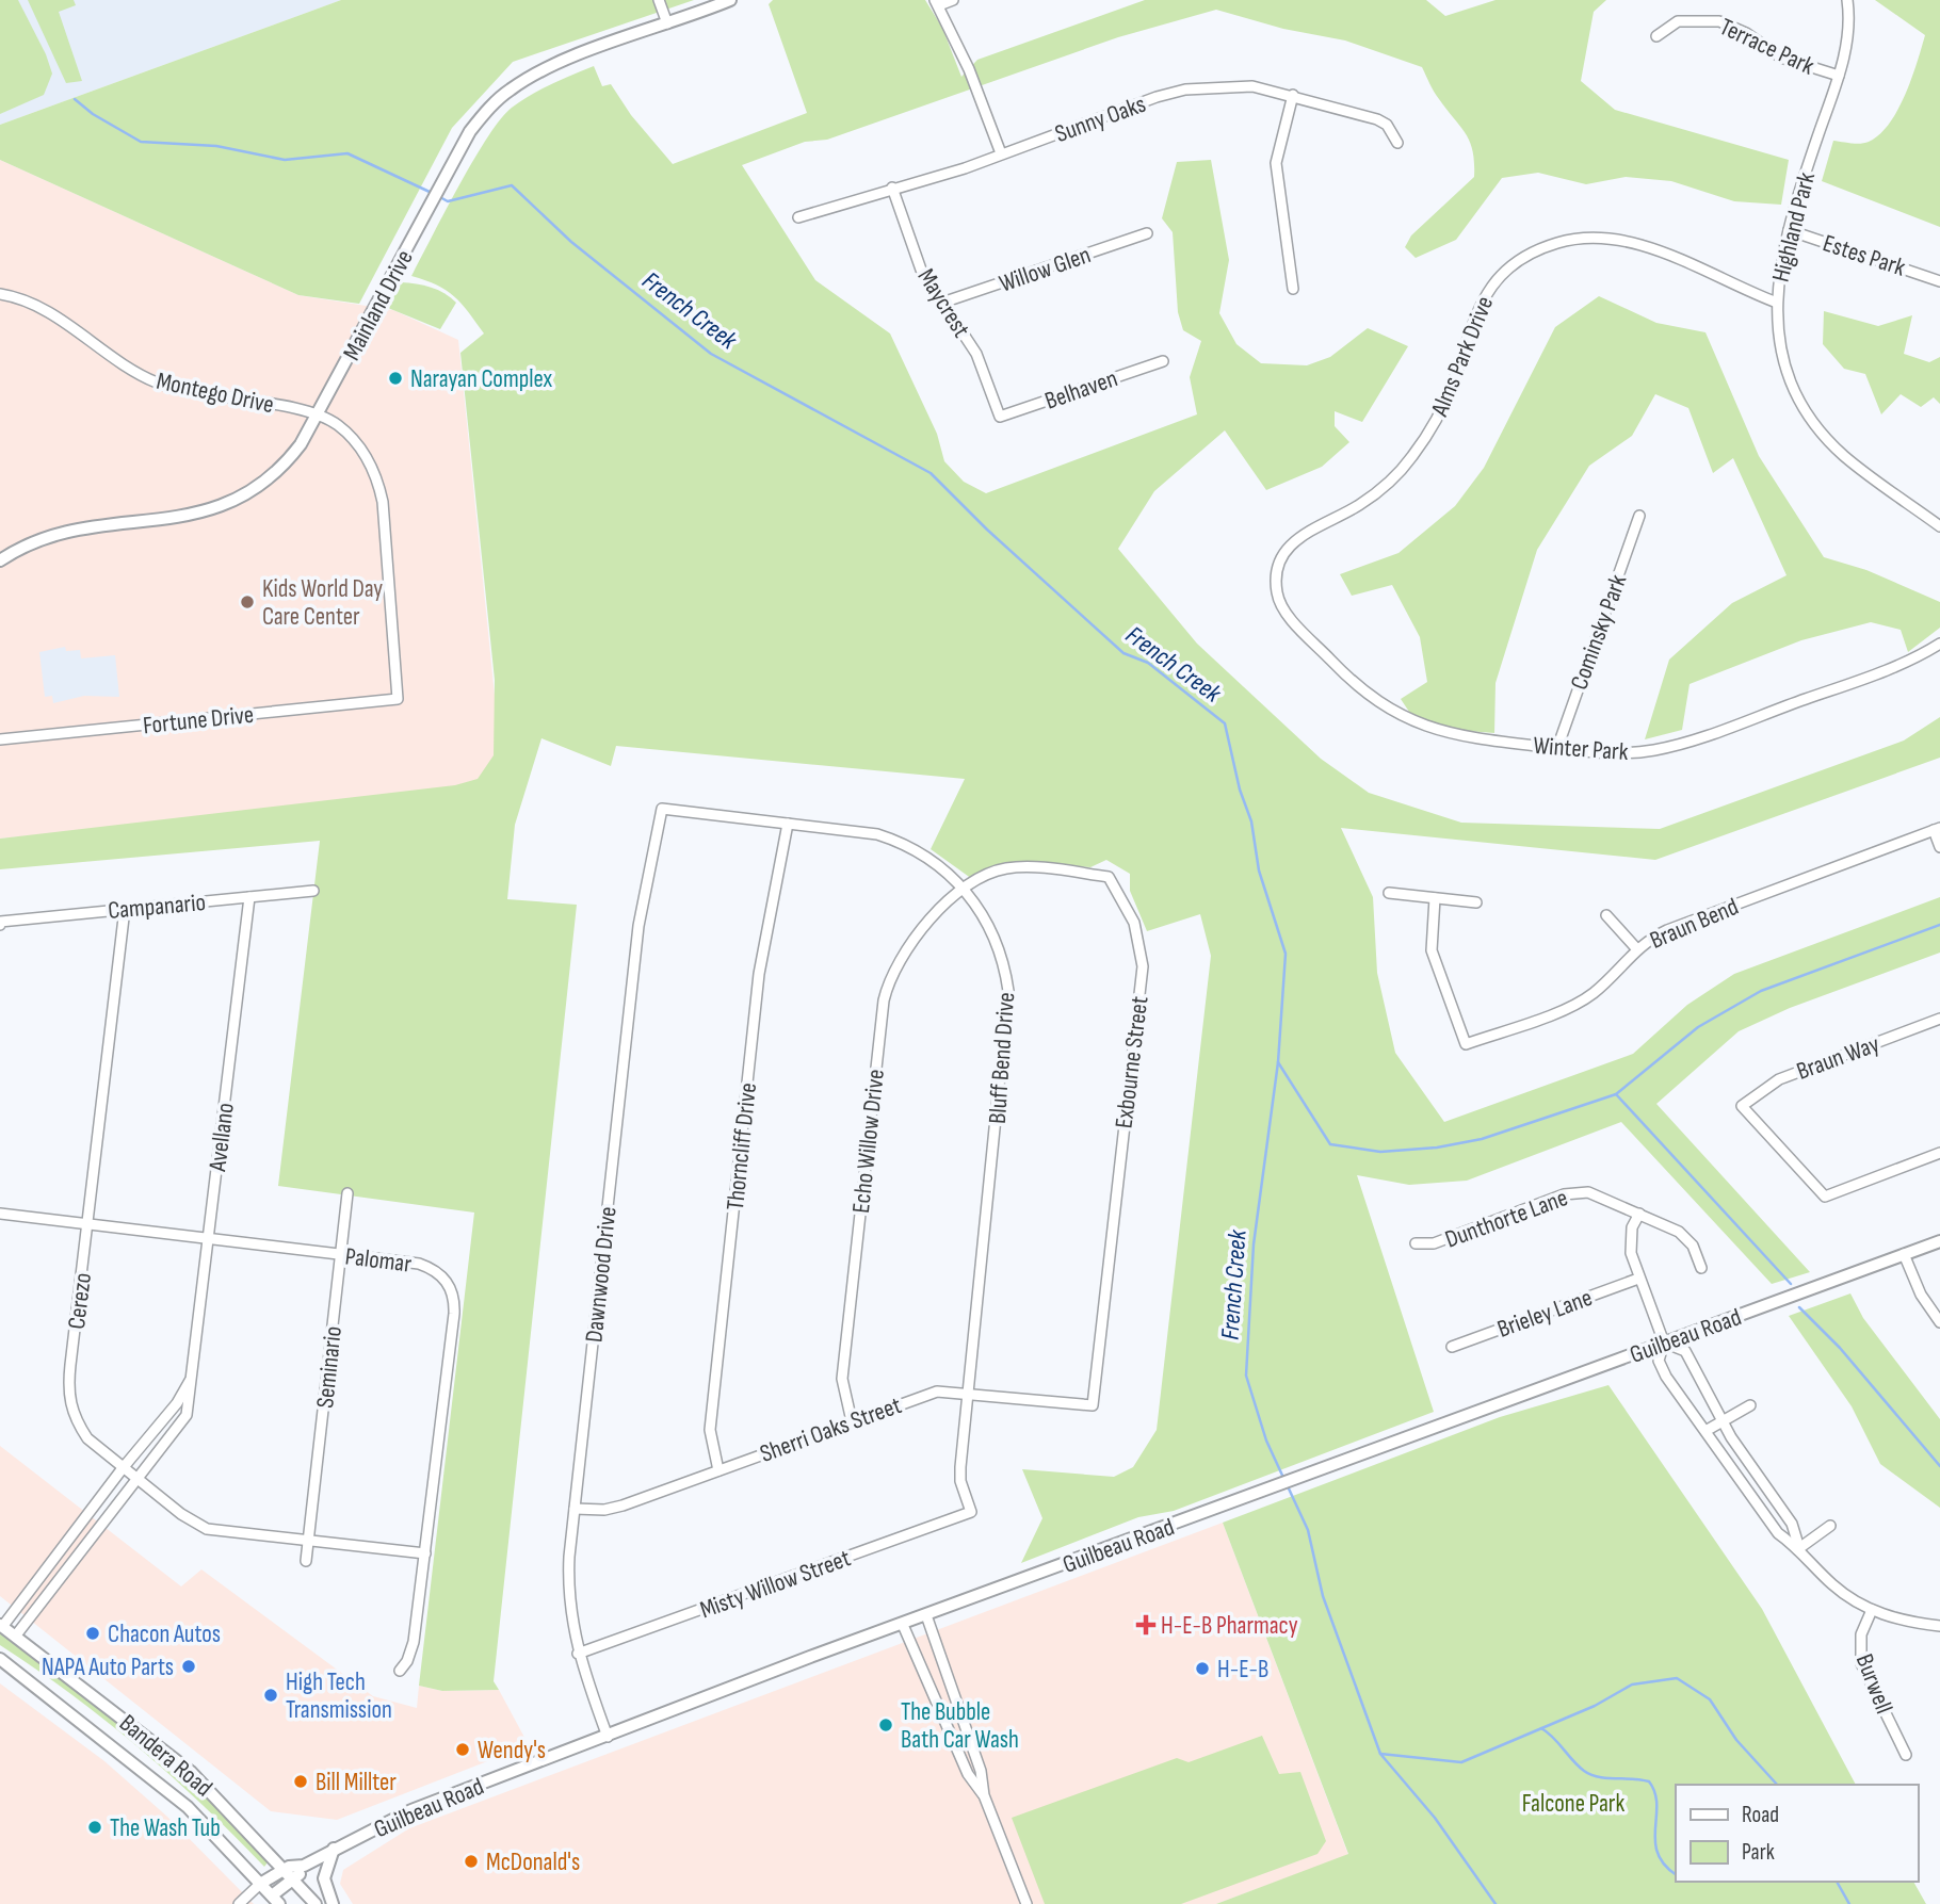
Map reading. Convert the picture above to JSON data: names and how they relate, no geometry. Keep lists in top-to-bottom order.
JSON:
{
  "streets": {
    "main road": ["Mainland Drive", "Guilbeau Road", "Bandera Road"],
    "street": [
      "Terrace Park",
      "Sunny Oaks",
      "Highland Park",
      "Estes Park",
      "Willow Glen",
      "Maycrest",
      "Alms Park Drive",
      "Belhaven",
      "Montego Drive",
      "Cominsky Park",
      "Fortune Drive",
      "Winter Park",
      "Campanario",
      "Braun Bend",
      "Braun Way",
      "Bluff Bend Drive",
      "Exbourne Street",
      "Avellano",
      "Echo Willow Drive",
      "Thorncliff Drive",
      "Dunthorte Lane",
      "Palomar",
      "Dawnwood Drive",
      "Cerezo",
      "Brieley Lane",
      "Seminario",
      "Sherri Oaks Street",
      "Misty Willow Street",
      "Burwell"
    ]
  },
  "crossings": [
    ["Terrace Park", "Highland Park"],
    ["Sunny Oaks", "Maycrest"],
    ["Highland Park", "Estes Park"],
    ["Highland Park", "Alms Park Drive"],
    ["Willow Glen", "Maycrest"],
    ["Maycrest", "Belhaven"],
    ["Mainland Drive", "Montego Drive"],
    ["Mainland Drive", "Fortune Drive"],
    ["Alms Park Drive", "Winter Park"],
    ["Montego Drive", "Fortune Drive"],
    ["Cominsky Park", "Winter Park"],
    ["Campanario", "Avellano"],
    ["Campanario", "Cerezo"],
    ["Bluff Bend Drive", "Exbourne Street"],
    ["Bluff Bend Drive", "Echo Willow Drive"],
    ["Bluff Bend Drive", "Thorncliff Drive"],
    ["Bluff Bend Drive", "Dawnwood Drive"],
    ["Bluff Bend Drive", "Sherri Oaks Street"],
    ["Bluff Bend Drive", "Misty Willow Street"],
    ["Exbourne Street", "Echo Willow Drive"],
    ["Exbourne Street", "Sherri Oaks Street"],
    ["Avellano", "Palomar"],
    ["Avellano", "Cerezo"],
    ["Avellano", "Bandera Road"],
    ["Echo Willow Drive", "Sherri Oaks Street"],
    ["Thorncliff Drive", "Sherri Oaks Street"],
    ["Palomar", "Cerezo"],
    ["Palomar", "Seminario"],
    ["Dawnwood Drive", "Guilbeau Road"],
    ["Dawnwood Drive", "Sherri Oaks Street"],
    ["Dawnwood Drive", "Misty Willow Street"],
    ["Cerezo", "Seminario"]
  ],
  "water": ["French Creek"],
  "parks": ["Falcone Park"],
  "places": {
    "other": [
      "Narayan Complex",
      "Kids World Day Care Center",
      "Chacon Autos",
      "NAPA Auto Parts",
      "H-E-B",
      "High Tech Transmission",
      "The Bubble Bath Car Wash",
      "Wendy's",
      "Bill Millter",
      "The Wash Tub",
      "McDonald's"
    ],
    "health": ["H-E-B Pharmacy"]
  },
  "legend": ["Road", "Park"]
}
